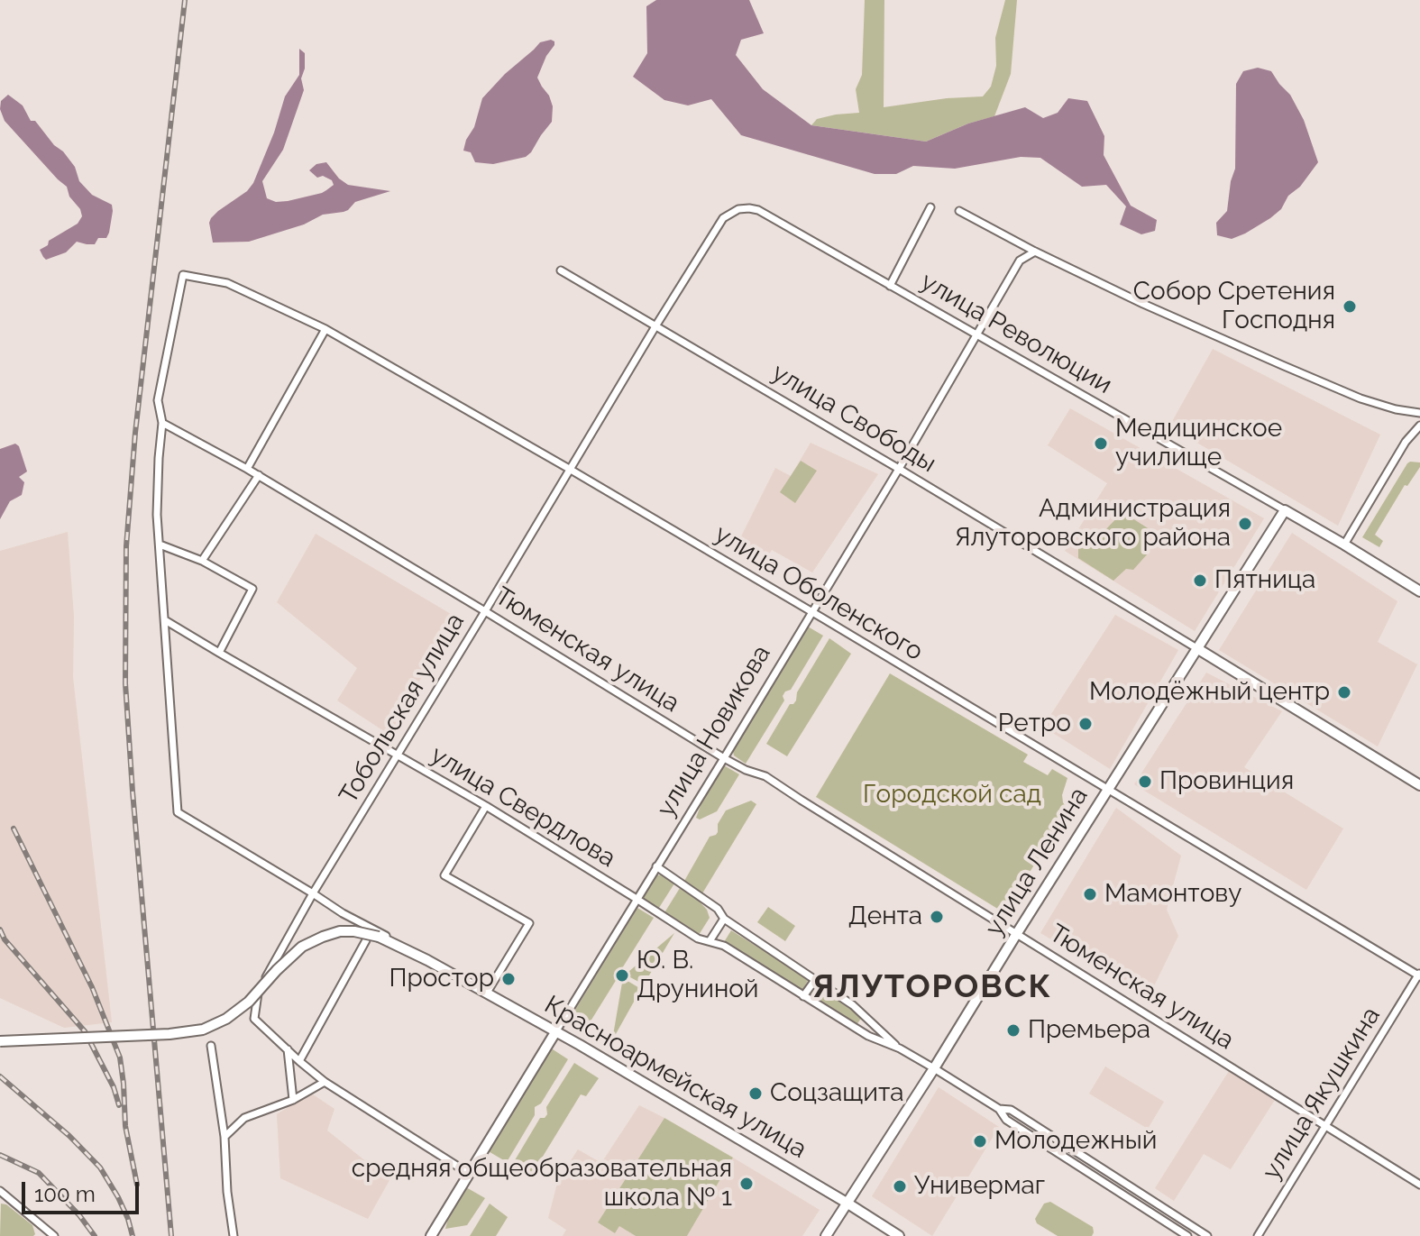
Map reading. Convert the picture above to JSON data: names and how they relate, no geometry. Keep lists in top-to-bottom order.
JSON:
{
  "streets": {
    "main road": [
      "улица Революции",
      "улица Свободы",
      "улица Новикова",
      "улица Ленина",
      "Красноармейская улица"
    ],
    "street": [
      "улица Оболенского",
      "Тюменская улица",
      "Тобольская улица",
      "улица Свердлова",
      "улица Якушкина"
    ]
  },
  "crossings": [
    ["улица Революции", "Тобольская улица"],
    ["улица Революции", "улица Новикова"],
    ["улица Революции", "улица Ленина"],
    ["улица Свободы", "Тобольская улица"],
    ["улица Свободы", "улица Новикова"],
    ["улица Свободы", "улица Ленина"],
    ["улица Оболенского", "Тюменская улица"],
    ["улица Оболенского", "Тобольская улица"],
    ["улица Оболенского", "улица Новикова"],
    ["улица Оболенского", "улица Ленина"],
    ["улица Оболенского", "улица Якушкина"],
    ["Тюменская улица", "Тобольская улица"],
    ["Тюменская улица", "улица Новикова"],
    ["Тюменская улица", "улица Ленина"],
    ["Тюменская улица", "улица Якушкина"],
    ["Тобольская улица", "улица Свердлова"],
    ["Тобольская улица", "Красноармейская улица"],
    ["улица Новикова", "улица Свердлова"],
    ["улица Новикова", "Красноармейская улица"],
    ["улица Свердлова", "улица Ленина"],
    ["улица Свердлова", "Красноармейская улица"],
    ["улица Ленина", "Красноармейская улица"]
  ],
  "districts": ["ЯЛУТОРОВСК"],
  "parks": ["Городской сад"],
  "places": [
    "Собор Сретения Господня",
    "Медицинское училище",
    "Администрация Ялуторовского района",
    "Пятница",
    "Молодёжный центр",
    "Ретро",
    "Провинция",
    "Мамонтову",
    "Дента",
    "Ю. В. Друниной",
    "Простор",
    "Премьера",
    "Соцзащита",
    "Молодежный",
    "средняя общеобразовательная школа № 1",
    "Универмаг"
  ],
  "scale_bar": "100 m"
}
